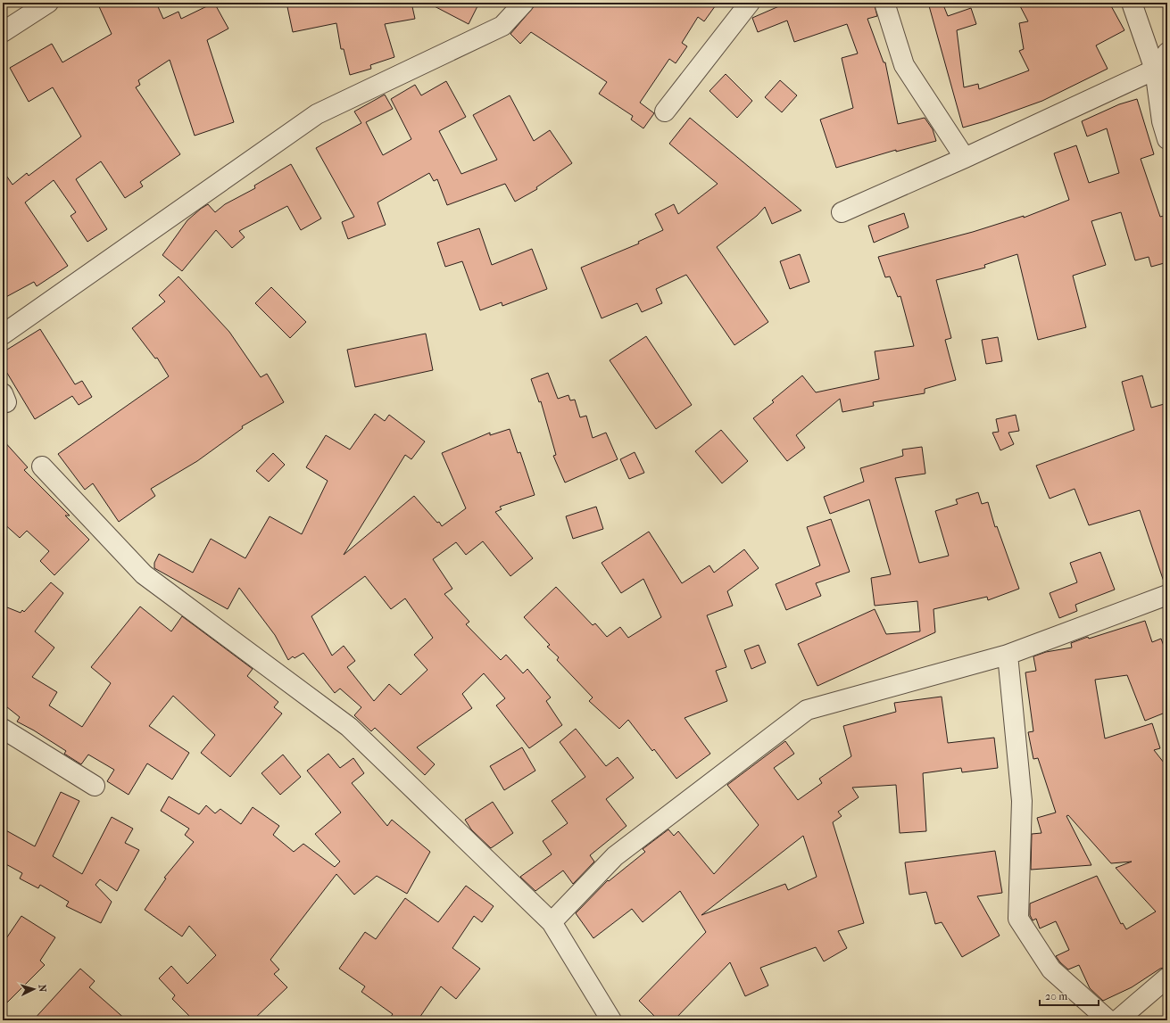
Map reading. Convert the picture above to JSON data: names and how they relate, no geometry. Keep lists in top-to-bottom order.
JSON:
{
  "scale_bar": "20 m",
  "north": "right"
}
